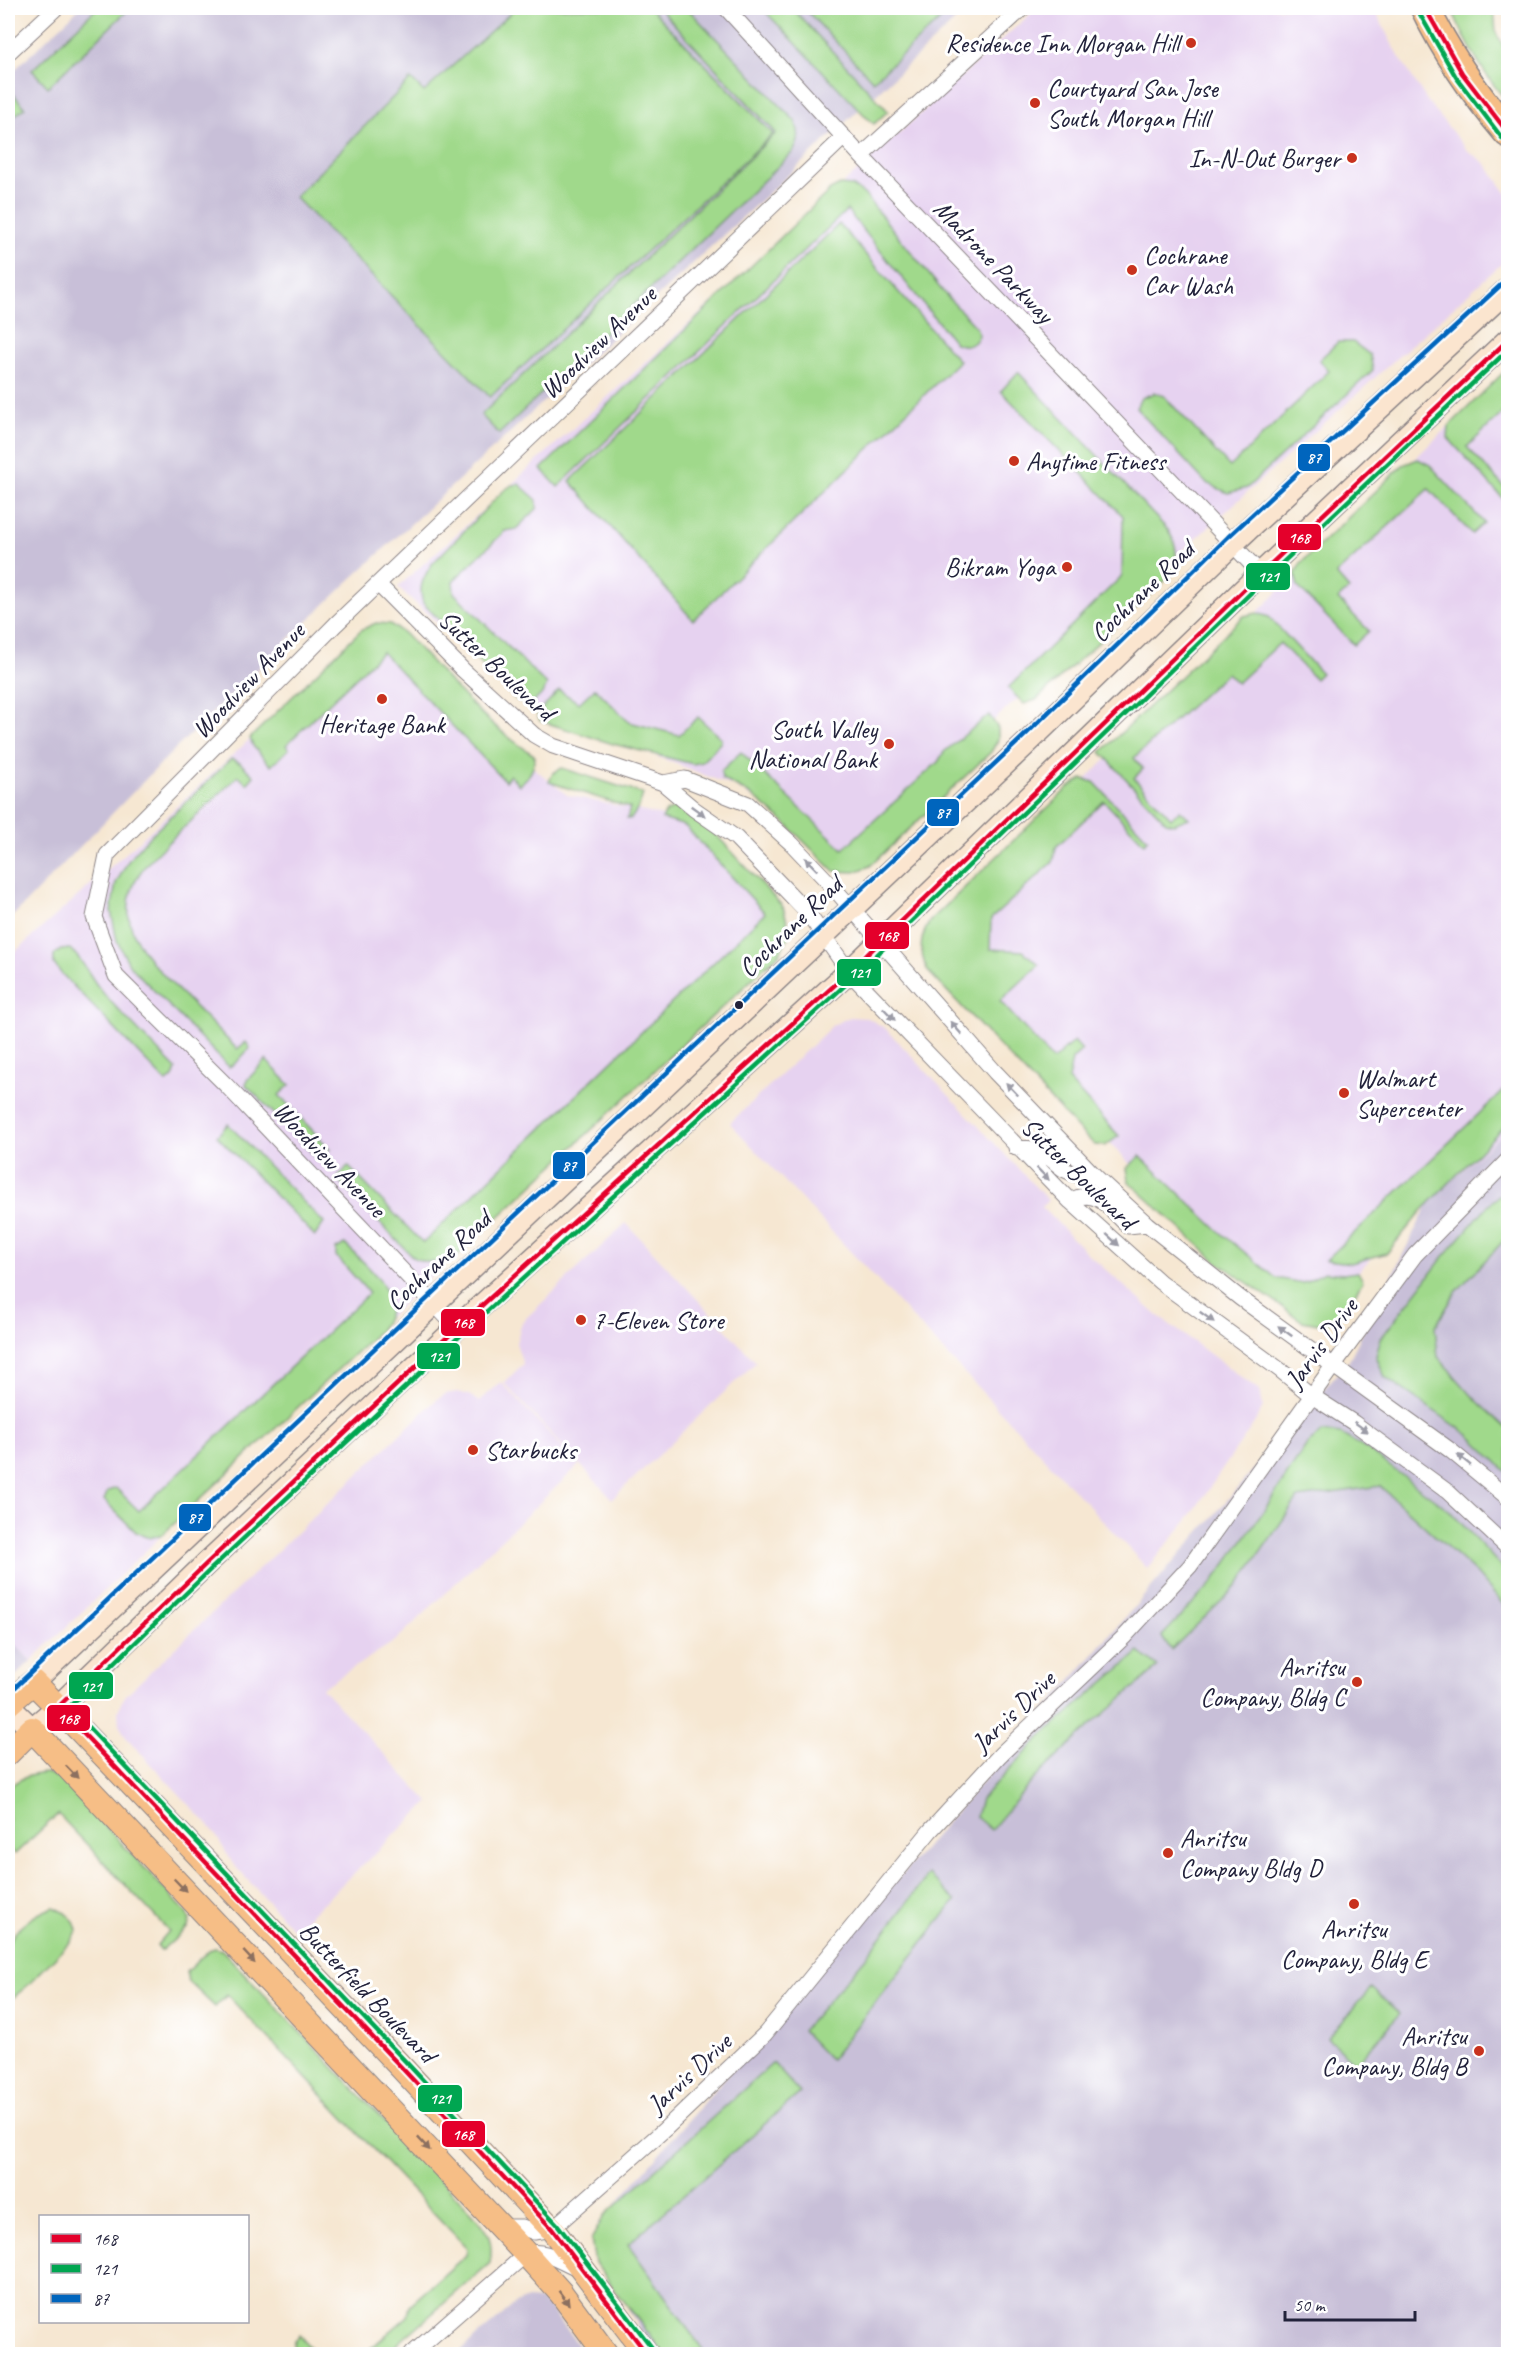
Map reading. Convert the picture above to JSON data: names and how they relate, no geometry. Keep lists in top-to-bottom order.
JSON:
{
  "streets": {
    "main road": ["Cochrane Road", "Butterfield Boulevard"],
    "street": [
      "Madrone Parkway",
      "Woodview Avenue",
      "Sutter Boulevard",
      "Jarvis Drive"
    ]
  },
  "crossings": [
    ["Madrone Parkway", "Woodview Avenue"],
    ["Madrone Parkway", "Cochrane Road"],
    ["Woodview Avenue", "Cochrane Road"],
    ["Woodview Avenue", "Sutter Boulevard"],
    ["Cochrane Road", "Sutter Boulevard"],
    ["Cochrane Road", "Butterfield Boulevard"],
    ["Sutter Boulevard", "Jarvis Drive"],
    ["Jarvis Drive", "Butterfield Boulevard"]
  ],
  "places": [
    "Residence Inn Morgan Hill",
    "Courtyard San Jose South Morgan Hill",
    "In-N-Out Burger",
    "Cochrane Car Wash",
    "Anytime Fitness",
    "Bikram Yoga",
    "Heritage Bank",
    "South Valley National Bank",
    "Walmart Supercenter",
    "7-Eleven Store",
    "Starbucks",
    "Anritsu Company, Bldg C",
    "Anritsu Company Bldg D",
    "Anritsu Company, Bldg E",
    "Anritsu Company, Bldg B"
  ],
  "lines": ["transit line 168", "transit line 121", "transit line 87"],
  "legend": ["168", "121", "87"],
  "scale_bar": "50 m"
}
